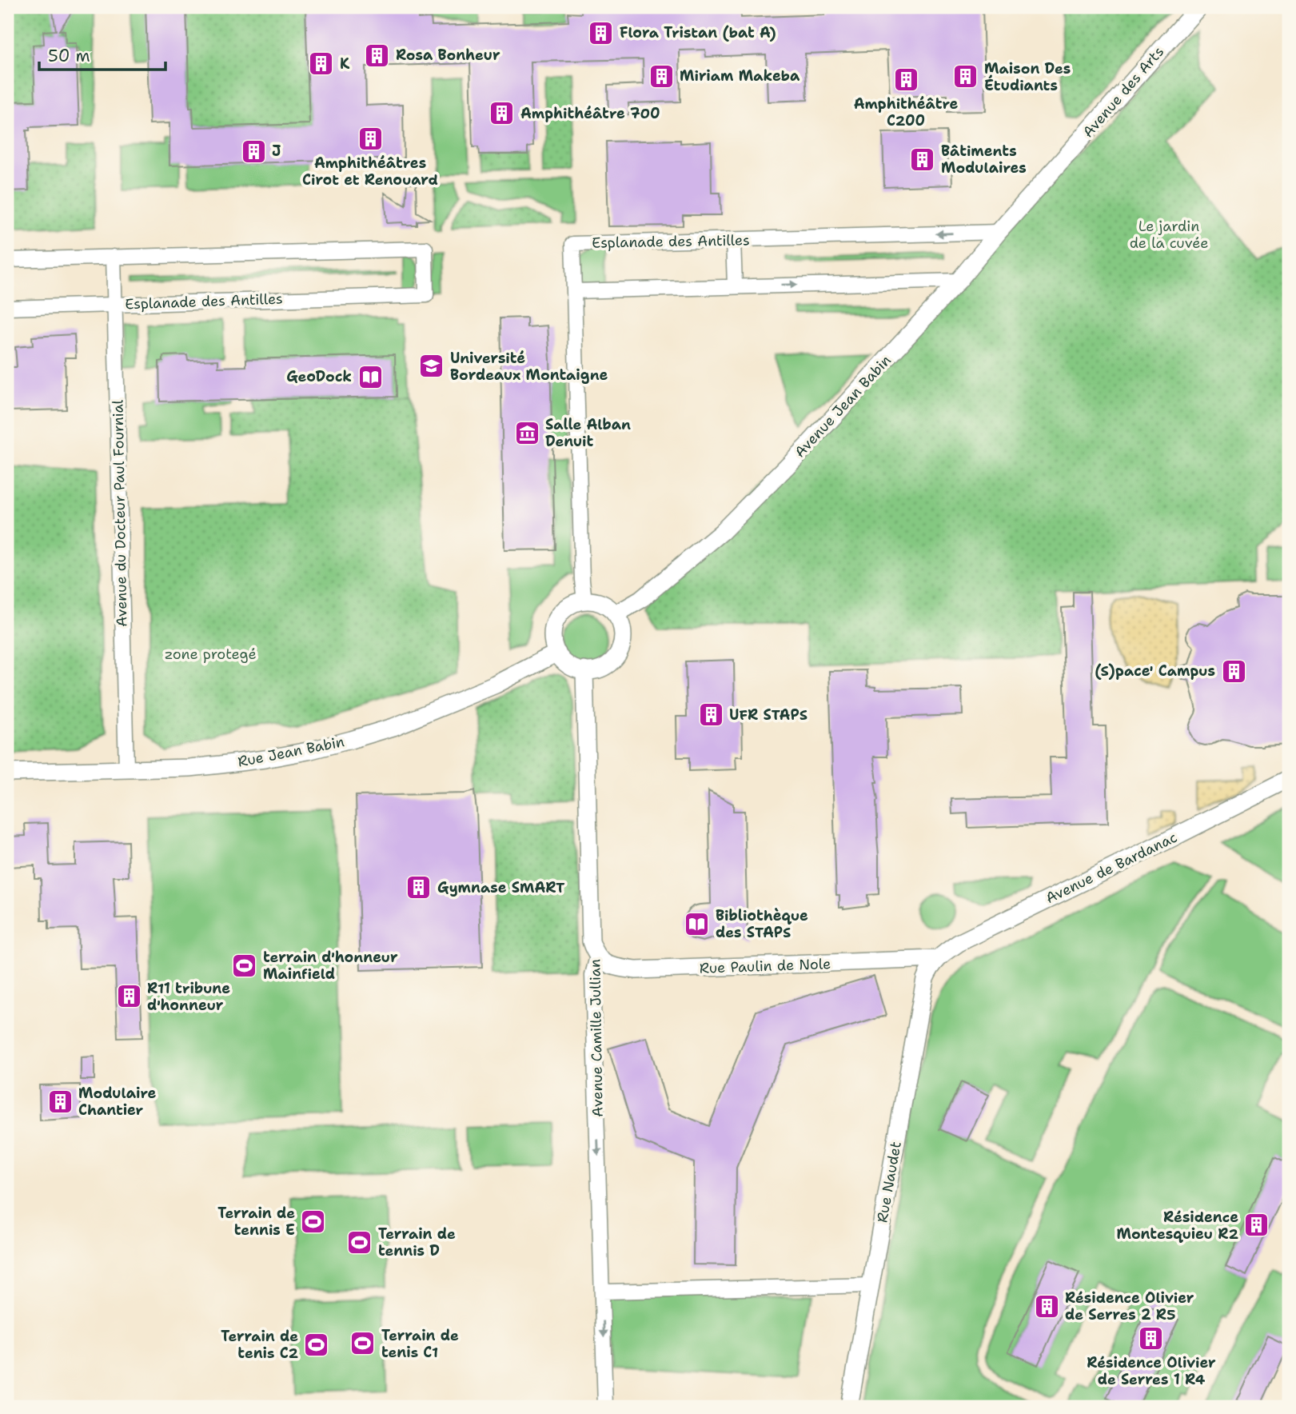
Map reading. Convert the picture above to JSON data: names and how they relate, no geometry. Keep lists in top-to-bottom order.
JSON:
{
  "streets": {
    "street": [
      "Avenue des Arts",
      "Esplanade des Antilles",
      "Avenue Jean Babin",
      "Avenue du Docteur Paul Fournial",
      "Rue Jean Babin",
      "Avenue de Bardanac",
      "Rue Paulin de Nole",
      "Avenue Camille Jullian",
      "Rue Naudet"
    ]
  },
  "crossings": [
    ["Avenue des Arts", "Avenue Jean Babin"],
    ["Esplanade des Antilles", "Avenue Jean Babin"],
    ["Esplanade des Antilles", "Avenue du Docteur Paul Fournial"],
    ["Avenue Jean Babin", "Rue Jean Babin"],
    ["Avenue Jean Babin", "Avenue Camille Jullian"],
    ["Avenue du Docteur Paul Fournial", "Rue Jean Babin"],
    ["Rue Jean Babin", "Avenue Camille Jullian"],
    ["Avenue de Bardanac", "Rue Paulin de Nole"],
    ["Avenue de Bardanac", "Rue Naudet"],
    ["Rue Paulin de Nole", "Avenue Camille Jullian"],
    ["Rue Paulin de Nole", "Rue Naudet"]
  ],
  "one_way": ["Avenue Camille Jullian"],
  "parks": ["Le jardin de la cuvée", "zone protegé"],
  "places": {
    "building": [
      "Flora Tristan (bat A)",
      "Rosa Bonheur",
      "K",
      "Miriam Makeba",
      "Maison Des Étudiants",
      "Amphithéâtre C200",
      "Amphithéâtre 700",
      "Amphithéâtres Cirot et Renouard",
      "J",
      "Bâtiments Modulaires",
      "(S)pace' Campus",
      "UFR STAPS",
      "Gymnase SMART",
      "R11 tribune d'honneur",
      "Modulaire Chantier",
      "Résidence Montesquieu R2",
      "Résidence Olivier de Serres 2 R5",
      "Résidence Olivier de Serres 1 R4"
    ],
    "school or university": ["Université Bordeaux Montaigne"],
    "library": ["GeoDock", "Bibliothèque des STAPS"],
    "museum": ["Salle Alban Denuit"],
    "sports": [
      "terrain d'honneur Mainfield",
      "Terrain de tennis E",
      "Terrain de tennis D",
      "Terrain de tenis C1",
      "Terrain de tenis C2"
    ]
  },
  "scale_bar": "50 m"
}
